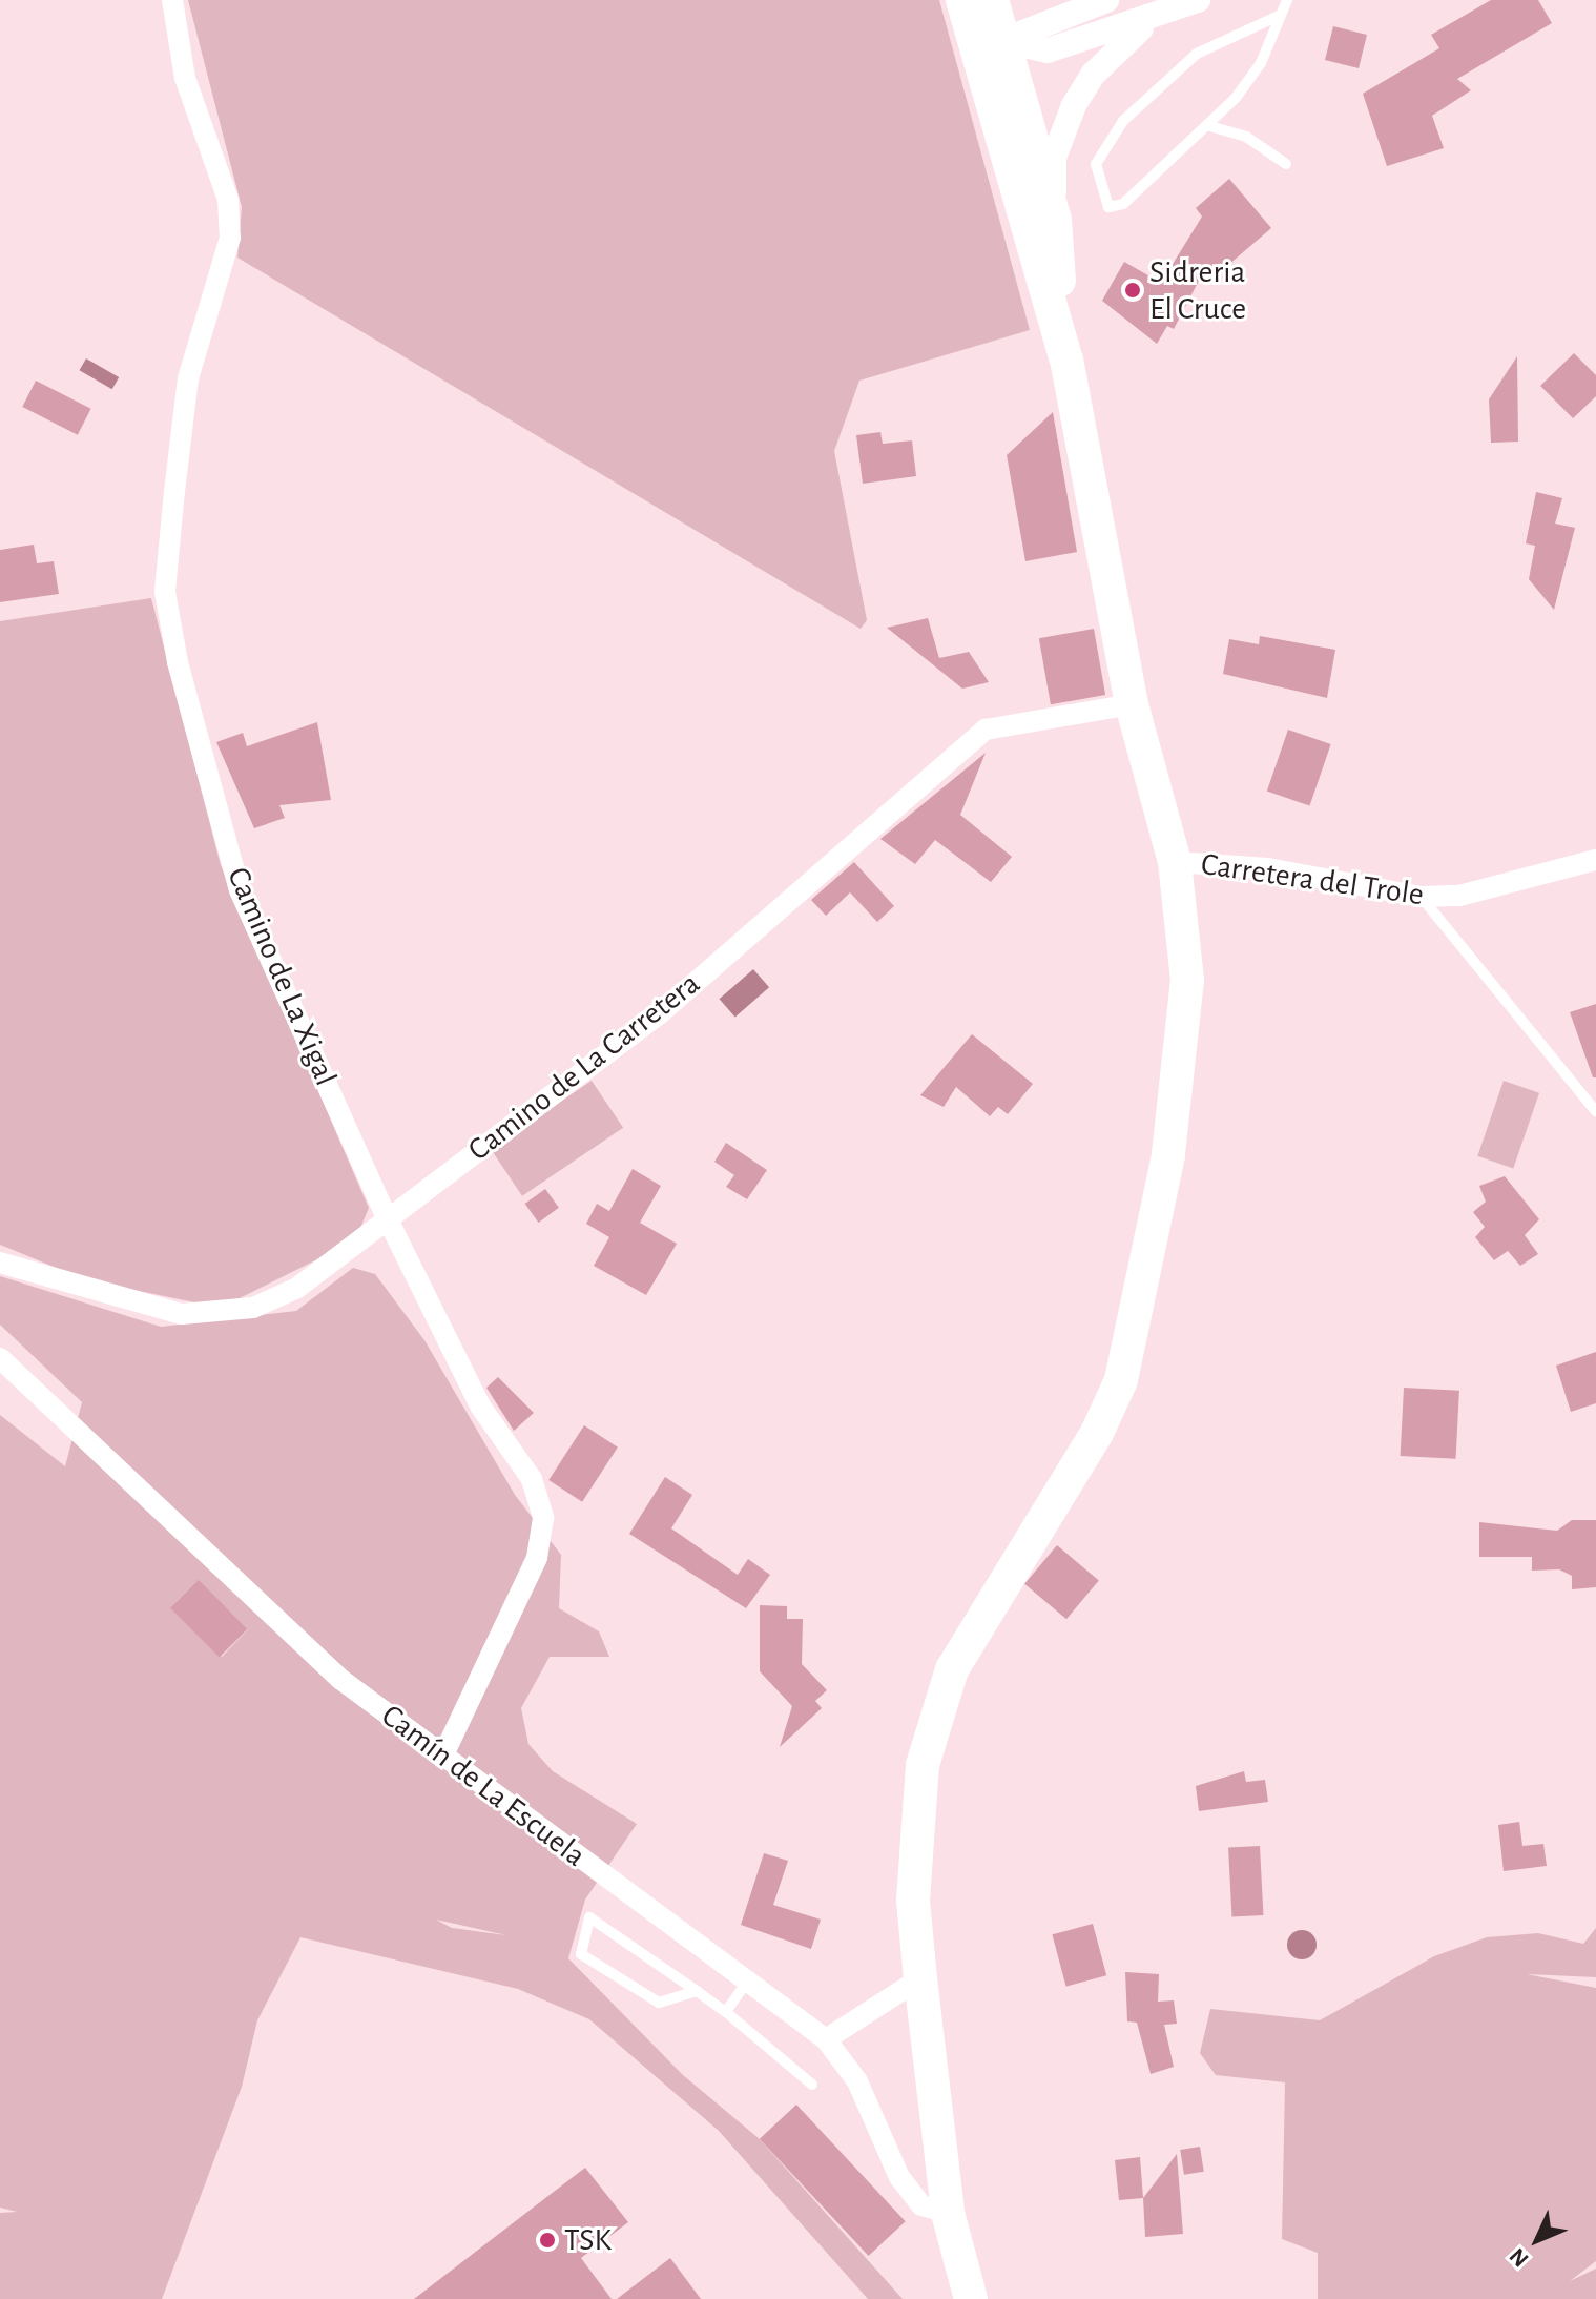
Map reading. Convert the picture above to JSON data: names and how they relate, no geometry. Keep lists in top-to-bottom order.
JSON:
{
  "streets": {
    "street": [
      "Carretera del Trole",
      "Camino de La Xigal",
      "Camino de La Carretera",
      "Camín de La Escuela"
    ]
  },
  "crossings": [
    ["Camino de La Xigal", "Camino de La Carretera"],
    ["Camino de La Xigal", "Camín de La Escuela"]
  ],
  "places": ["Sidreria El Cruce", "TSK"],
  "north": "bottom left"
}
